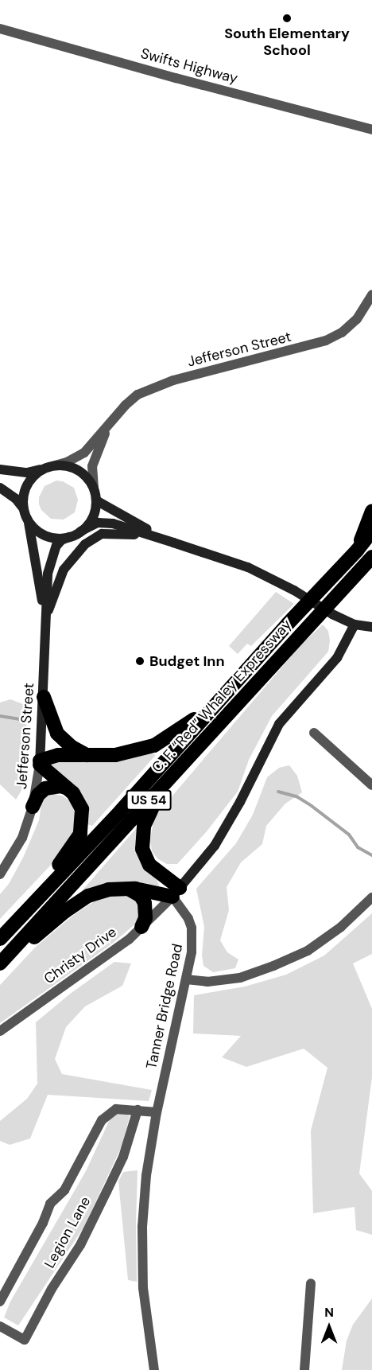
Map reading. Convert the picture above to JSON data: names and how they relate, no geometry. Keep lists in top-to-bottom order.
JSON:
{
  "streets": {
    "highway": ["C. F. “Red” Whaley Expressway", "US 54"],
    "main road": ["Jefferson Street"],
    "street": [
      "Swifts Highway",
      "Christy Drive",
      "Tanner Bridge Road",
      "Legion Lane"
    ]
  },
  "crossings": [
    ["Christy Drive", "Tanner Bridge Road"]
  ],
  "places": ["South Elementary School", "Budget Inn"],
  "north": "top"
}
